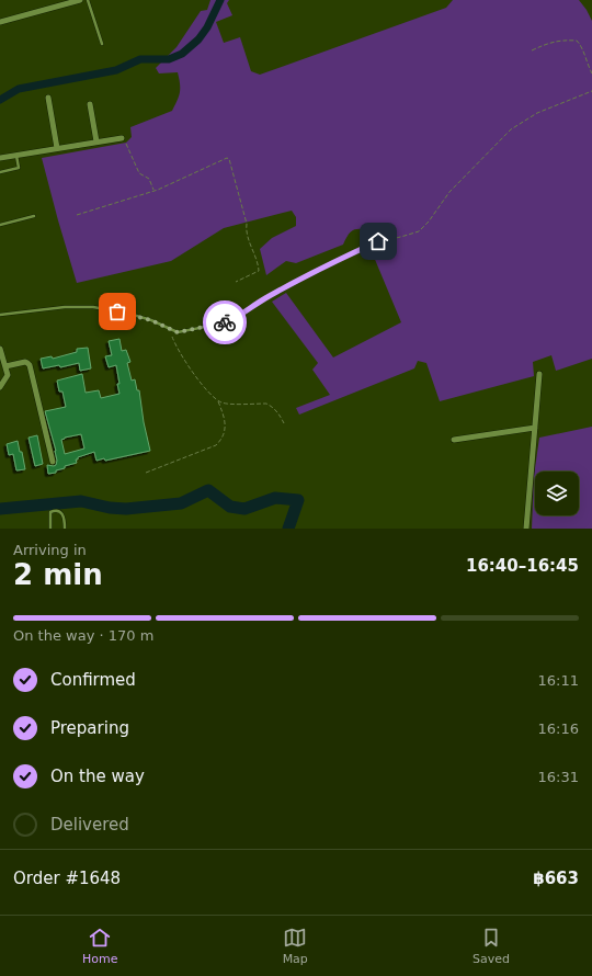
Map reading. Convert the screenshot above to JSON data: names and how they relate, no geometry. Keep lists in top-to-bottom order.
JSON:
{
  "page": {
    "heading": ["2 min", "Arriving in", "16:40–16:45"],
    "panel": ["Order #1648", "฿663"],
    "bar": "On the way · 170 m",
    "list": [
      ["Confirmed", "16:11"],
      ["Preparing", "16:16"],
      ["On the way", "16:31"],
      "Delivered"
    ],
    "tabs": ["Home", "Map", "Saved"]
  }
}
